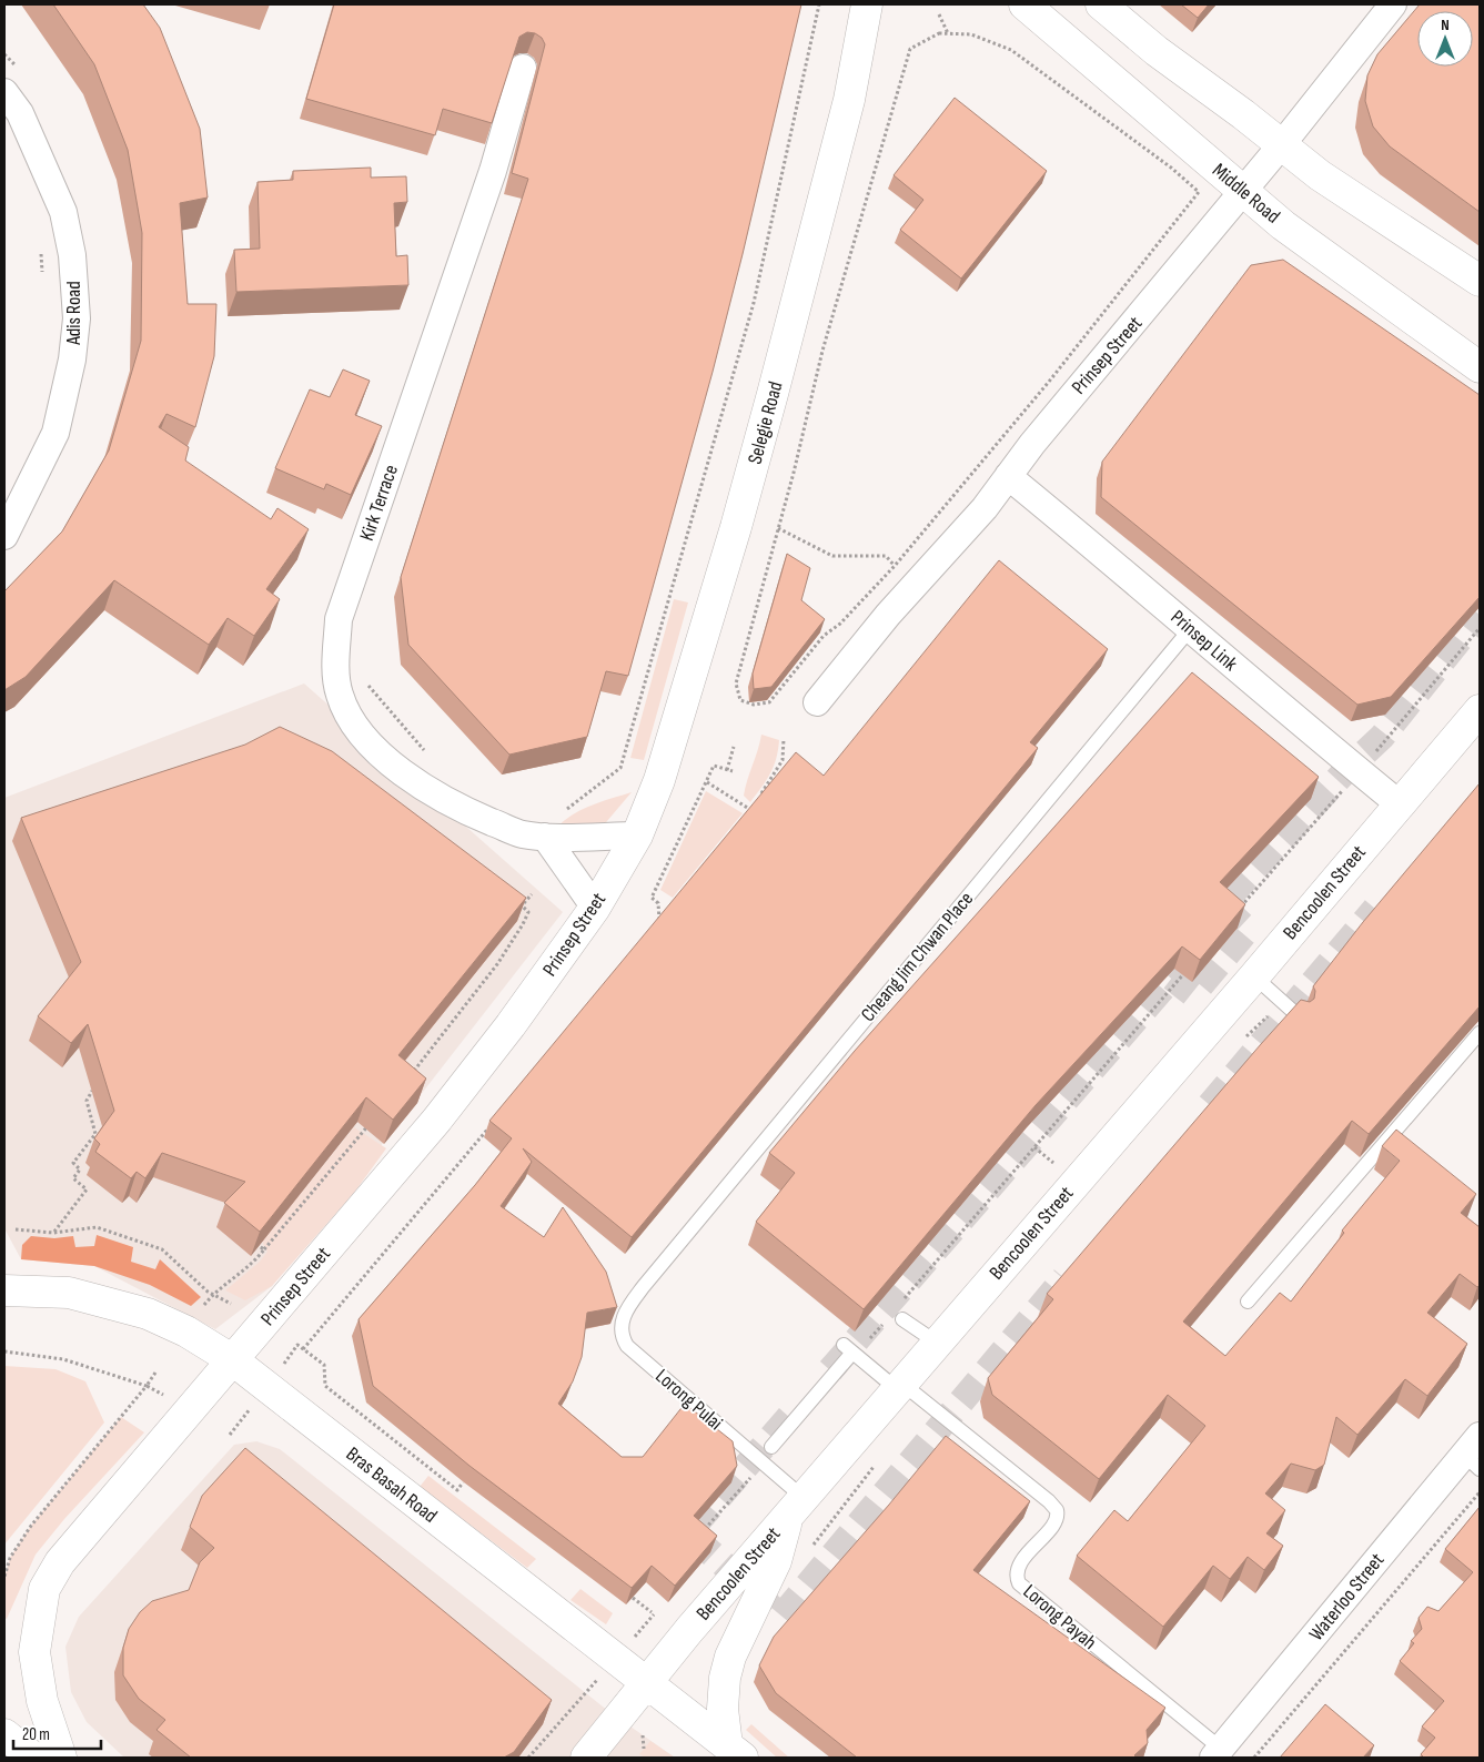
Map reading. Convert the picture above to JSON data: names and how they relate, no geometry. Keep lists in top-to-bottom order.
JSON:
{
  "streets": {
    "main road": [
      "Middle Road",
      "Prinsep Street",
      "Selegie Road",
      "Bencoolen Street",
      "Bras Basah Road"
    ],
    "street": [
      "Adis Road",
      "Kirk Terrace",
      "Prinsep Link",
      "Waterloo Street"
    ],
    "lane": ["Cheang Jim Chwan Place", "Lorong Pulai", "Lorong Payah"]
  },
  "crossings": [
    ["Middle Road", "Prinsep Street"],
    ["Prinsep Street", "Selegie Road"],
    ["Prinsep Street", "Kirk Terrace"],
    ["Prinsep Street", "Prinsep Link"],
    ["Prinsep Street", "Bras Basah Road"],
    ["Selegie Road", "Kirk Terrace"],
    ["Prinsep Link", "Bencoolen Street"],
    ["Prinsep Link", "Cheang Jim Chwan Place"],
    ["Bencoolen Street", "Lorong Pulai"],
    ["Bencoolen Street", "Bras Basah Road"],
    ["Bencoolen Street", "Lorong Payah"],
    ["Cheang Jim Chwan Place", "Lorong Pulai"],
    ["Waterloo Street", "Lorong Payah"]
  ],
  "scale_bar": "20 m",
  "north": "top"
}
